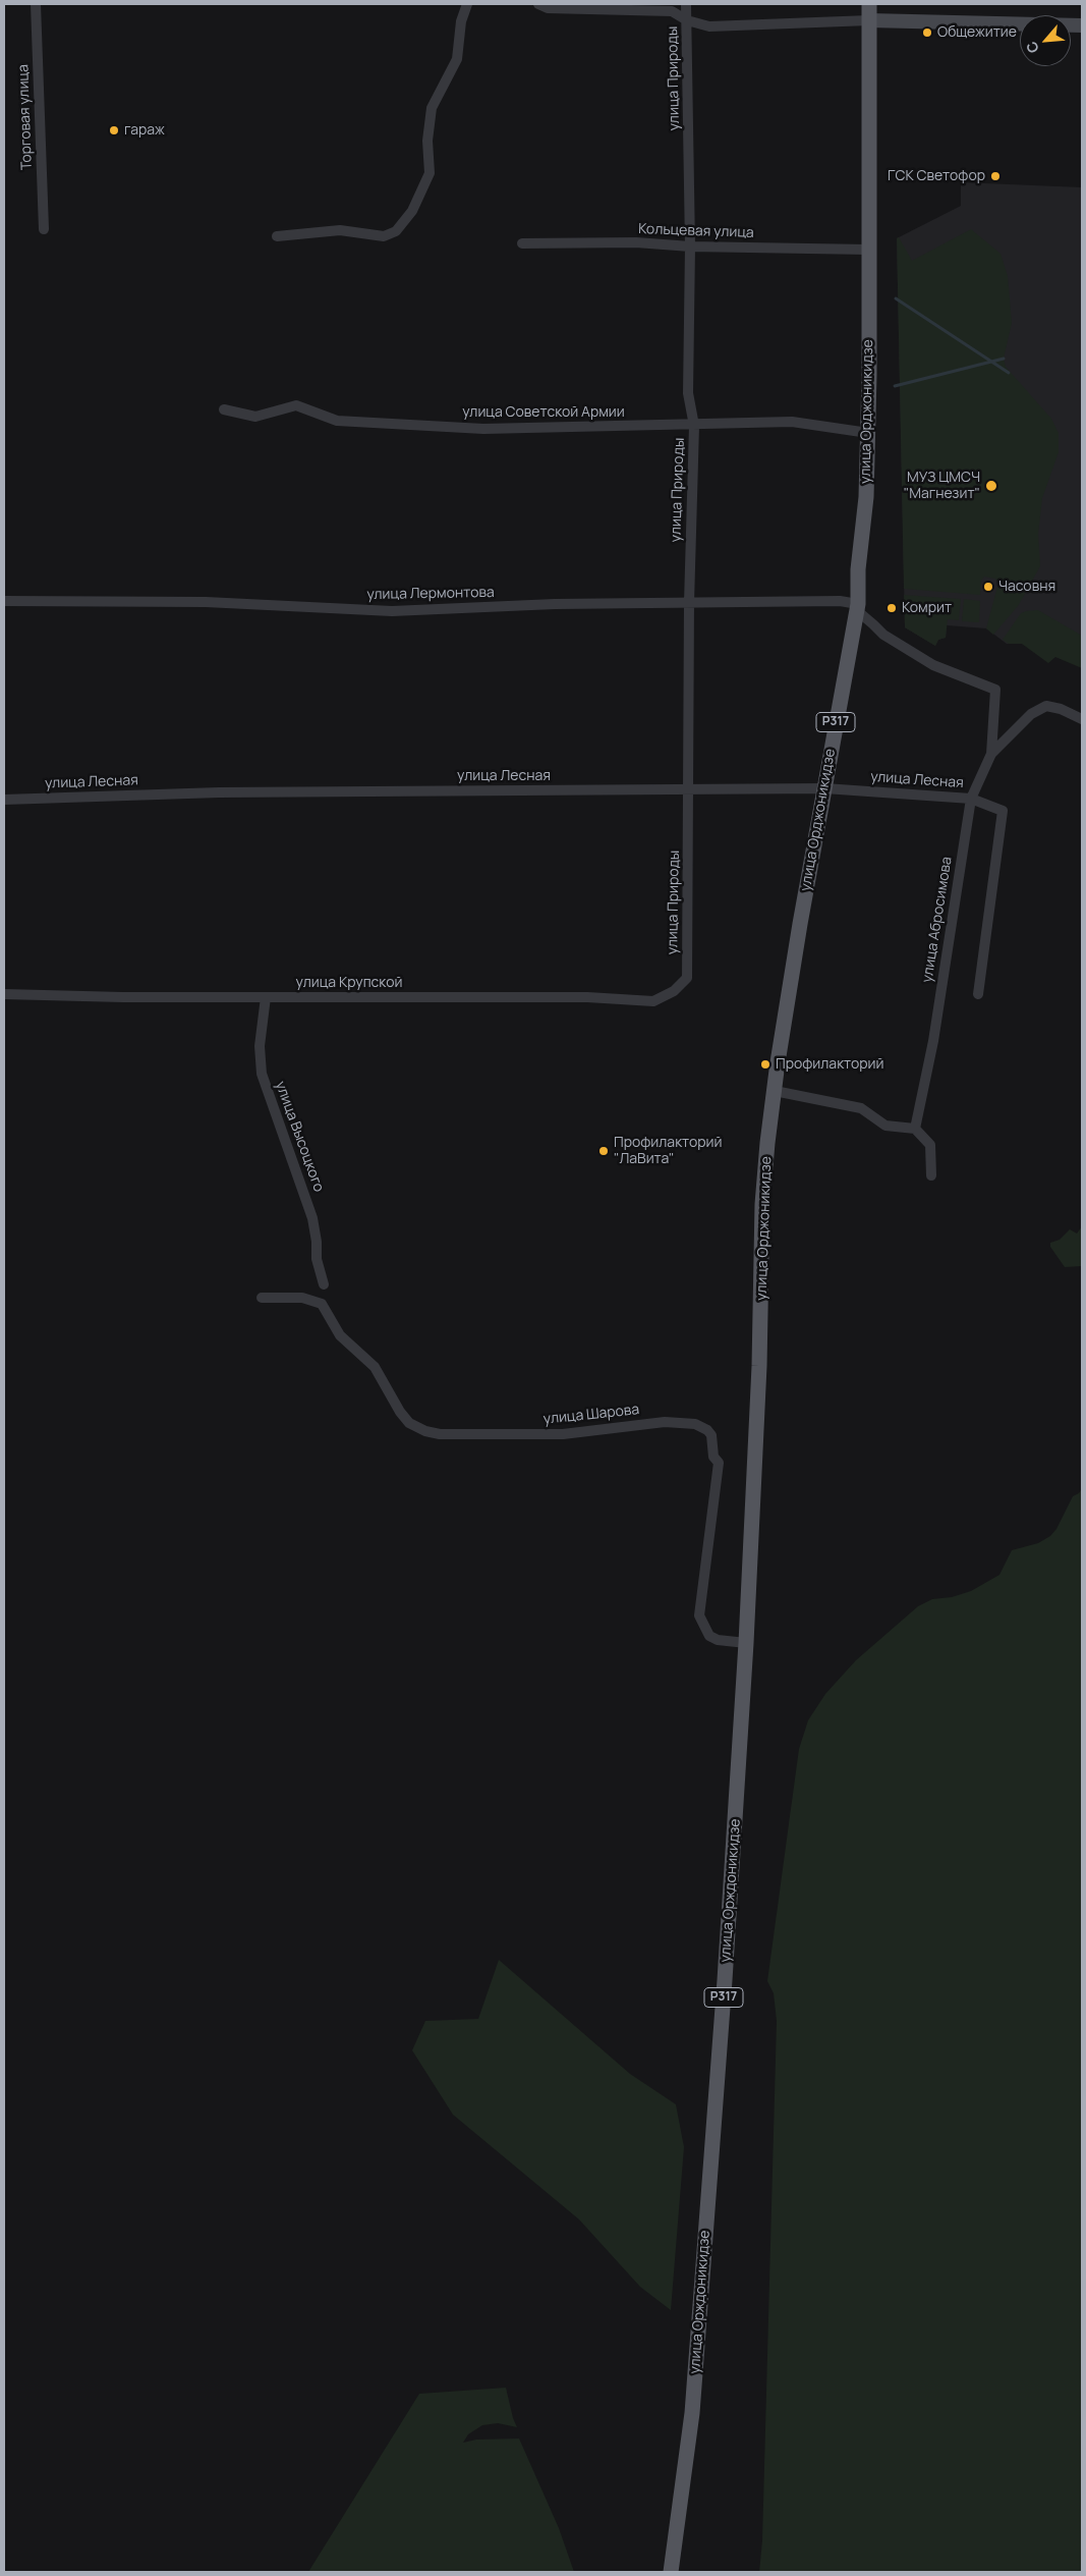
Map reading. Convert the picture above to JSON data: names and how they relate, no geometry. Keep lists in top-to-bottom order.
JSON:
{
  "streets": {
    "main road": ["улица Орджоникидзе", "Р317", "улица Орждоникидзе"],
    "street": [
      "улица Природы",
      "Торговая улица",
      "Кольцевая улица",
      "улица Советской Армии",
      "улица Лермонтова",
      "улица Лесная",
      "улица Абросимова",
      "улица Крупской",
      "улица Высоцкого",
      "улица Шарова"
    ]
  },
  "crossings": [
    ["улица Природы", "Кольцевая улица"],
    ["улица Природы", "улица Советской Армии"],
    ["улица Природы", "улица Лермонтова"],
    ["улица Природы", "улица Лесная"],
    ["улица Природы", "улица Крупской"],
    ["Кольцевая улица", "улица Орджоникидзе"],
    ["улица Орджоникидзе", "улица Советской Армии"],
    ["улица Орджоникидзе", "улица Лермонтова"],
    ["улица Орджоникидзе", "улица Лесная"],
    ["улица Орджоникидзе", "улица Абросимова"],
    ["улица Орджоникидзе", "улица Орждоникидзе"],
    ["улица Лермонтова", "улица Абросимова"],
    ["улица Лесная", "улица Абросимова"],
    ["улица Крупской", "улица Высоцкого"],
    ["улица Шарова", "улица Орждоникидзе"]
  ],
  "places": [
    "Общежитие",
    "гараж",
    "ГСК Светофор",
    "МУЗ ЦМСЧ \"Магнезит\"",
    "Часовня",
    "Комрит",
    "Профилакторий",
    "Профилакторий \"ЛаВита\""
  ],
  "north": "bottom left"
}
